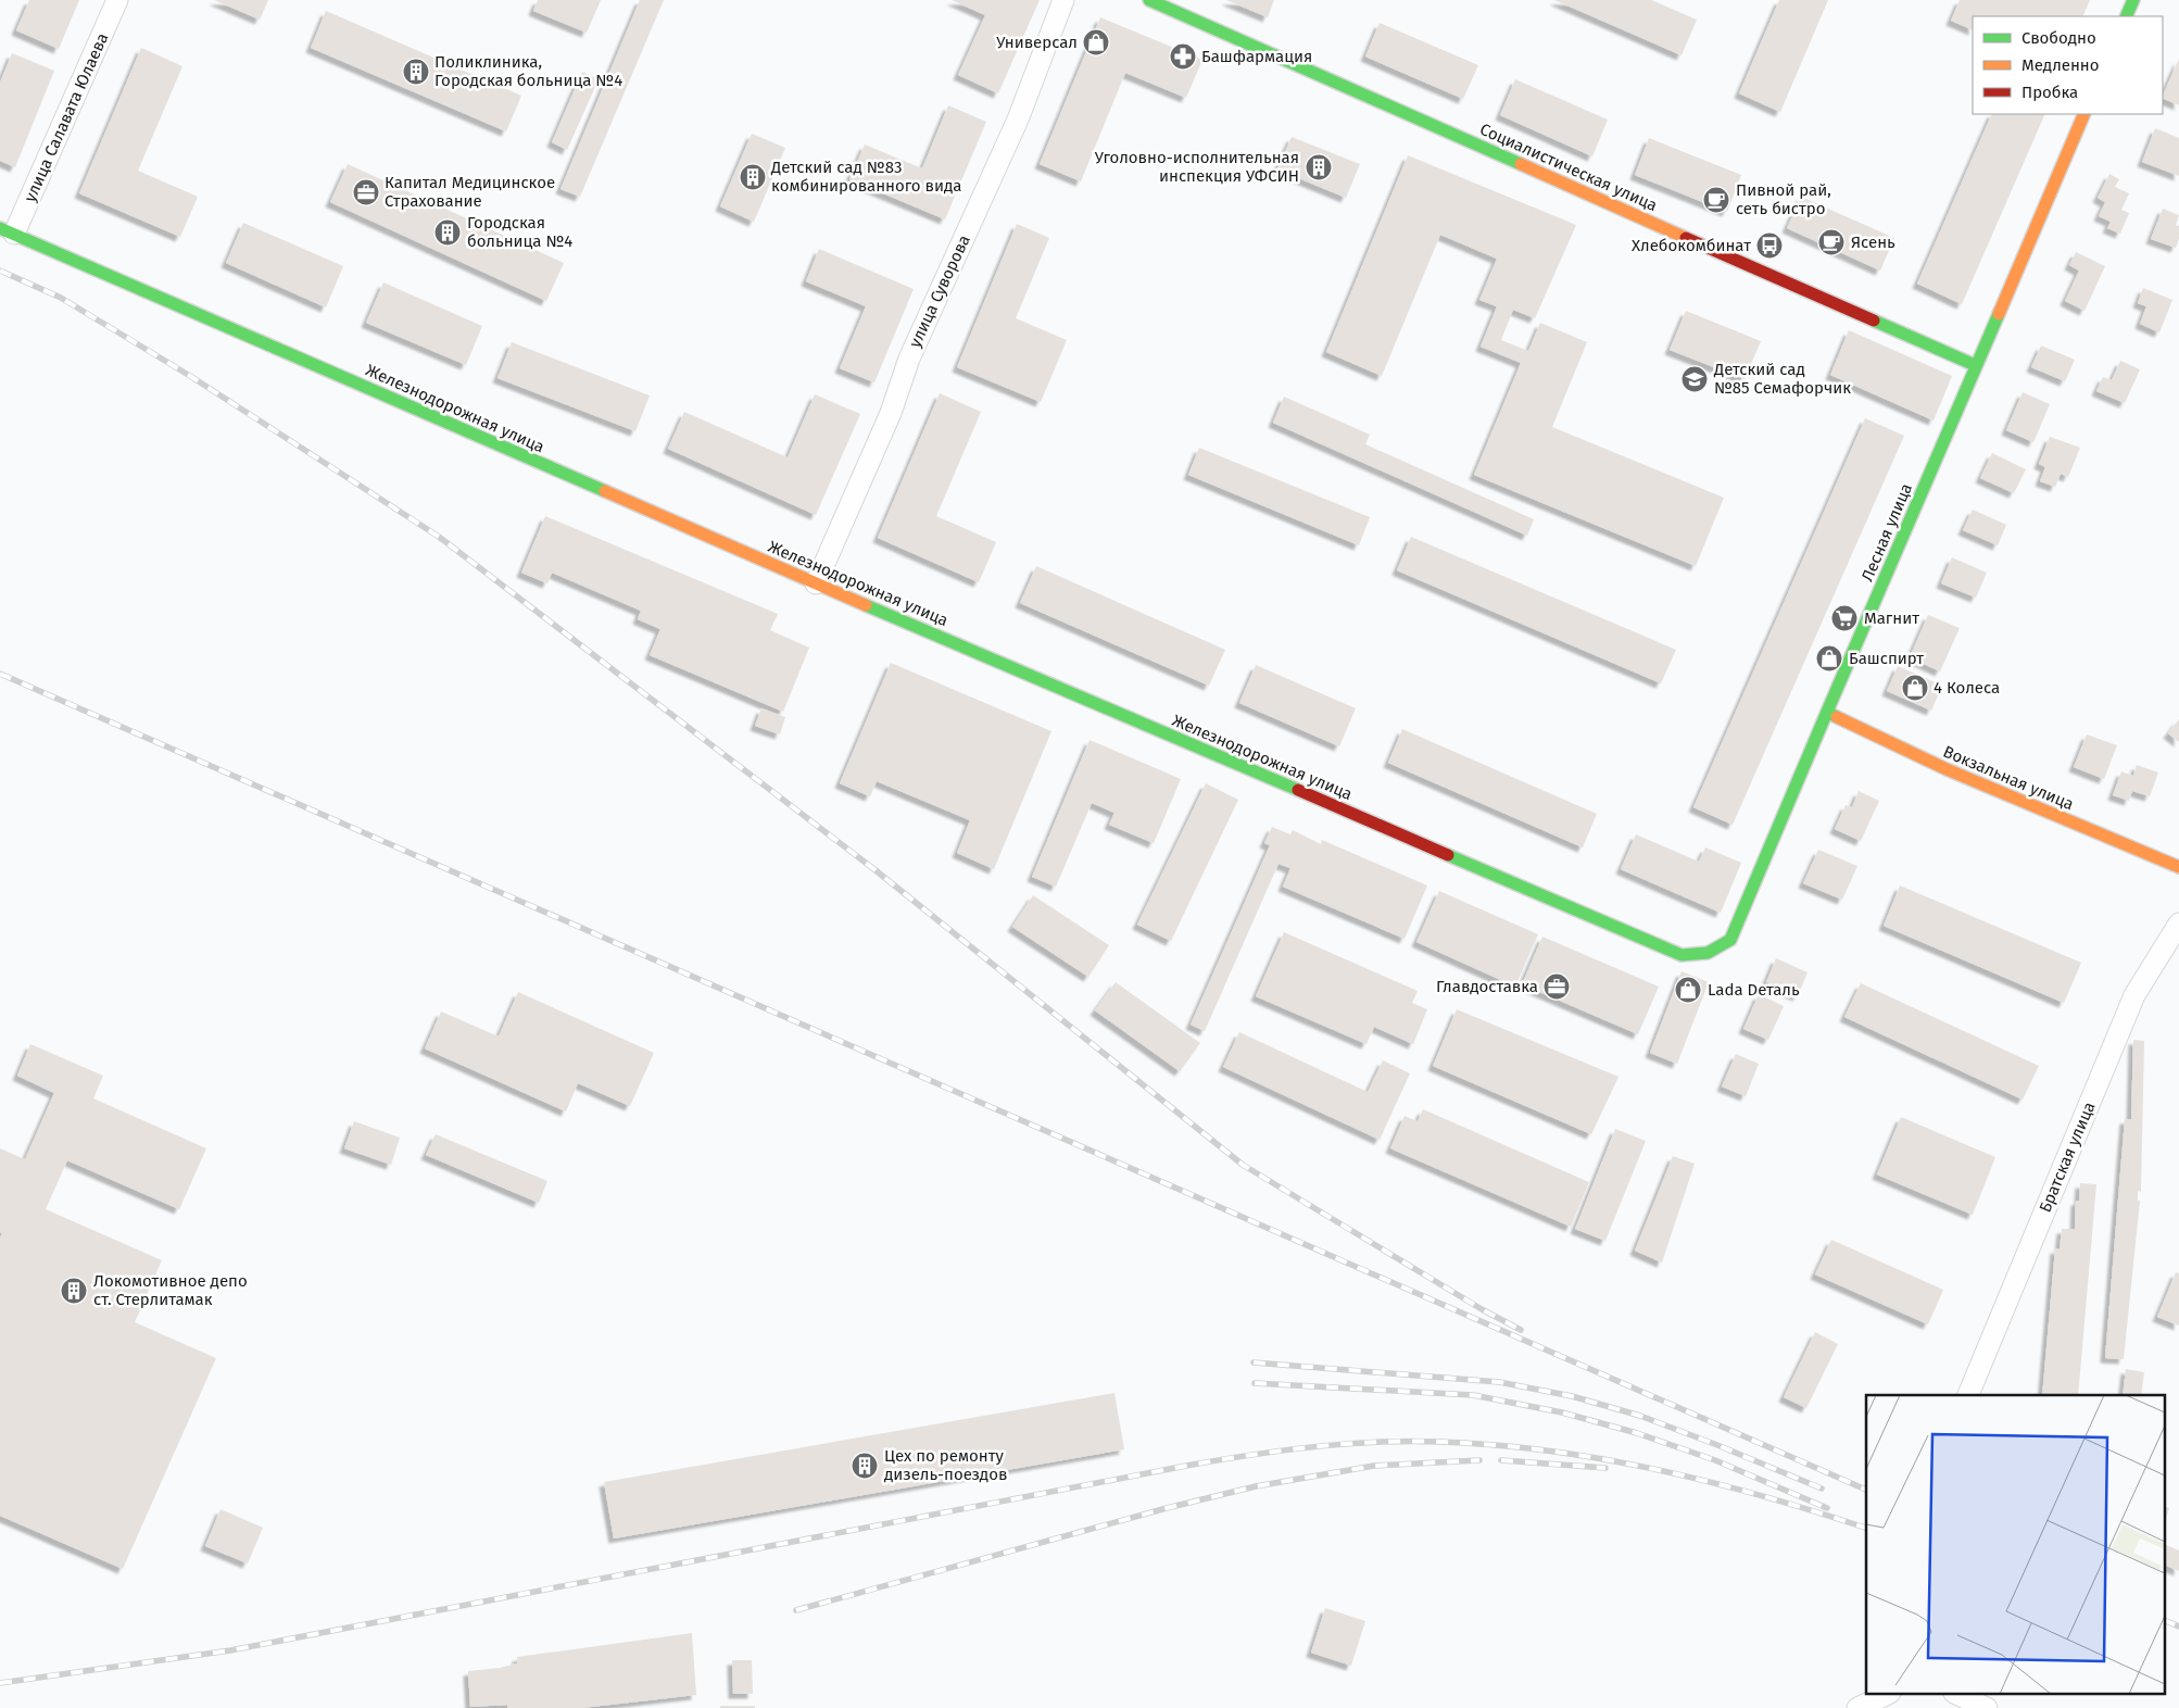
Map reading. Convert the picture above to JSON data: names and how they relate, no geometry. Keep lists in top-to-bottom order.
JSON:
{
  "streets": {
    "main road": [
      "Социалистическая улица",
      "Железнодорожная улица",
      "Лесная улица",
      "Вокзальная улица"
    ],
    "street": ["улица Салавата Юлаева", "улица Суворова", "Братская улица"]
  },
  "crossings": [
    ["улица Салавата Юлаева", "Железнодорожная улица"],
    ["Социалистическая улица", "Лесная улица"],
    ["улица Суворова", "Железнодорожная улица"],
    ["Железнодорожная улица", "Лесная улица"],
    ["Лесная улица", "Вокзальная улица"]
  ],
  "places": {
    "shop": [
      "Универсал",
      "Башспирт",
      "4 Колеса",
      "Lada Dеталь"
    ],
    "pharmacy": ["Башфармация"],
    "building": [
      "Поликлиника, Городская больница №4",
      "Уголовно-исполнительная инспекция УФСИН",
      "Детский сад №83 комбинированного вида",
      "Городская больница №4",
      "Локомотивное депо ст. Стерлитамак",
      "Цех по ремонту дизель-поездов"
    ],
    "office": ["Капитал Медицинское Страхование", "Главдоставка"],
    "cafe": ["Пивной рай, сеть бистро", "Ясень"],
    "bus stop": ["Хлебокомбинат"],
    "school or university": ["Детский сад №85 Семафорчик"],
    "supermarket": ["Магнит"]
  },
  "legend": ["Свободно", "Медленно", "Пробка"]
}
